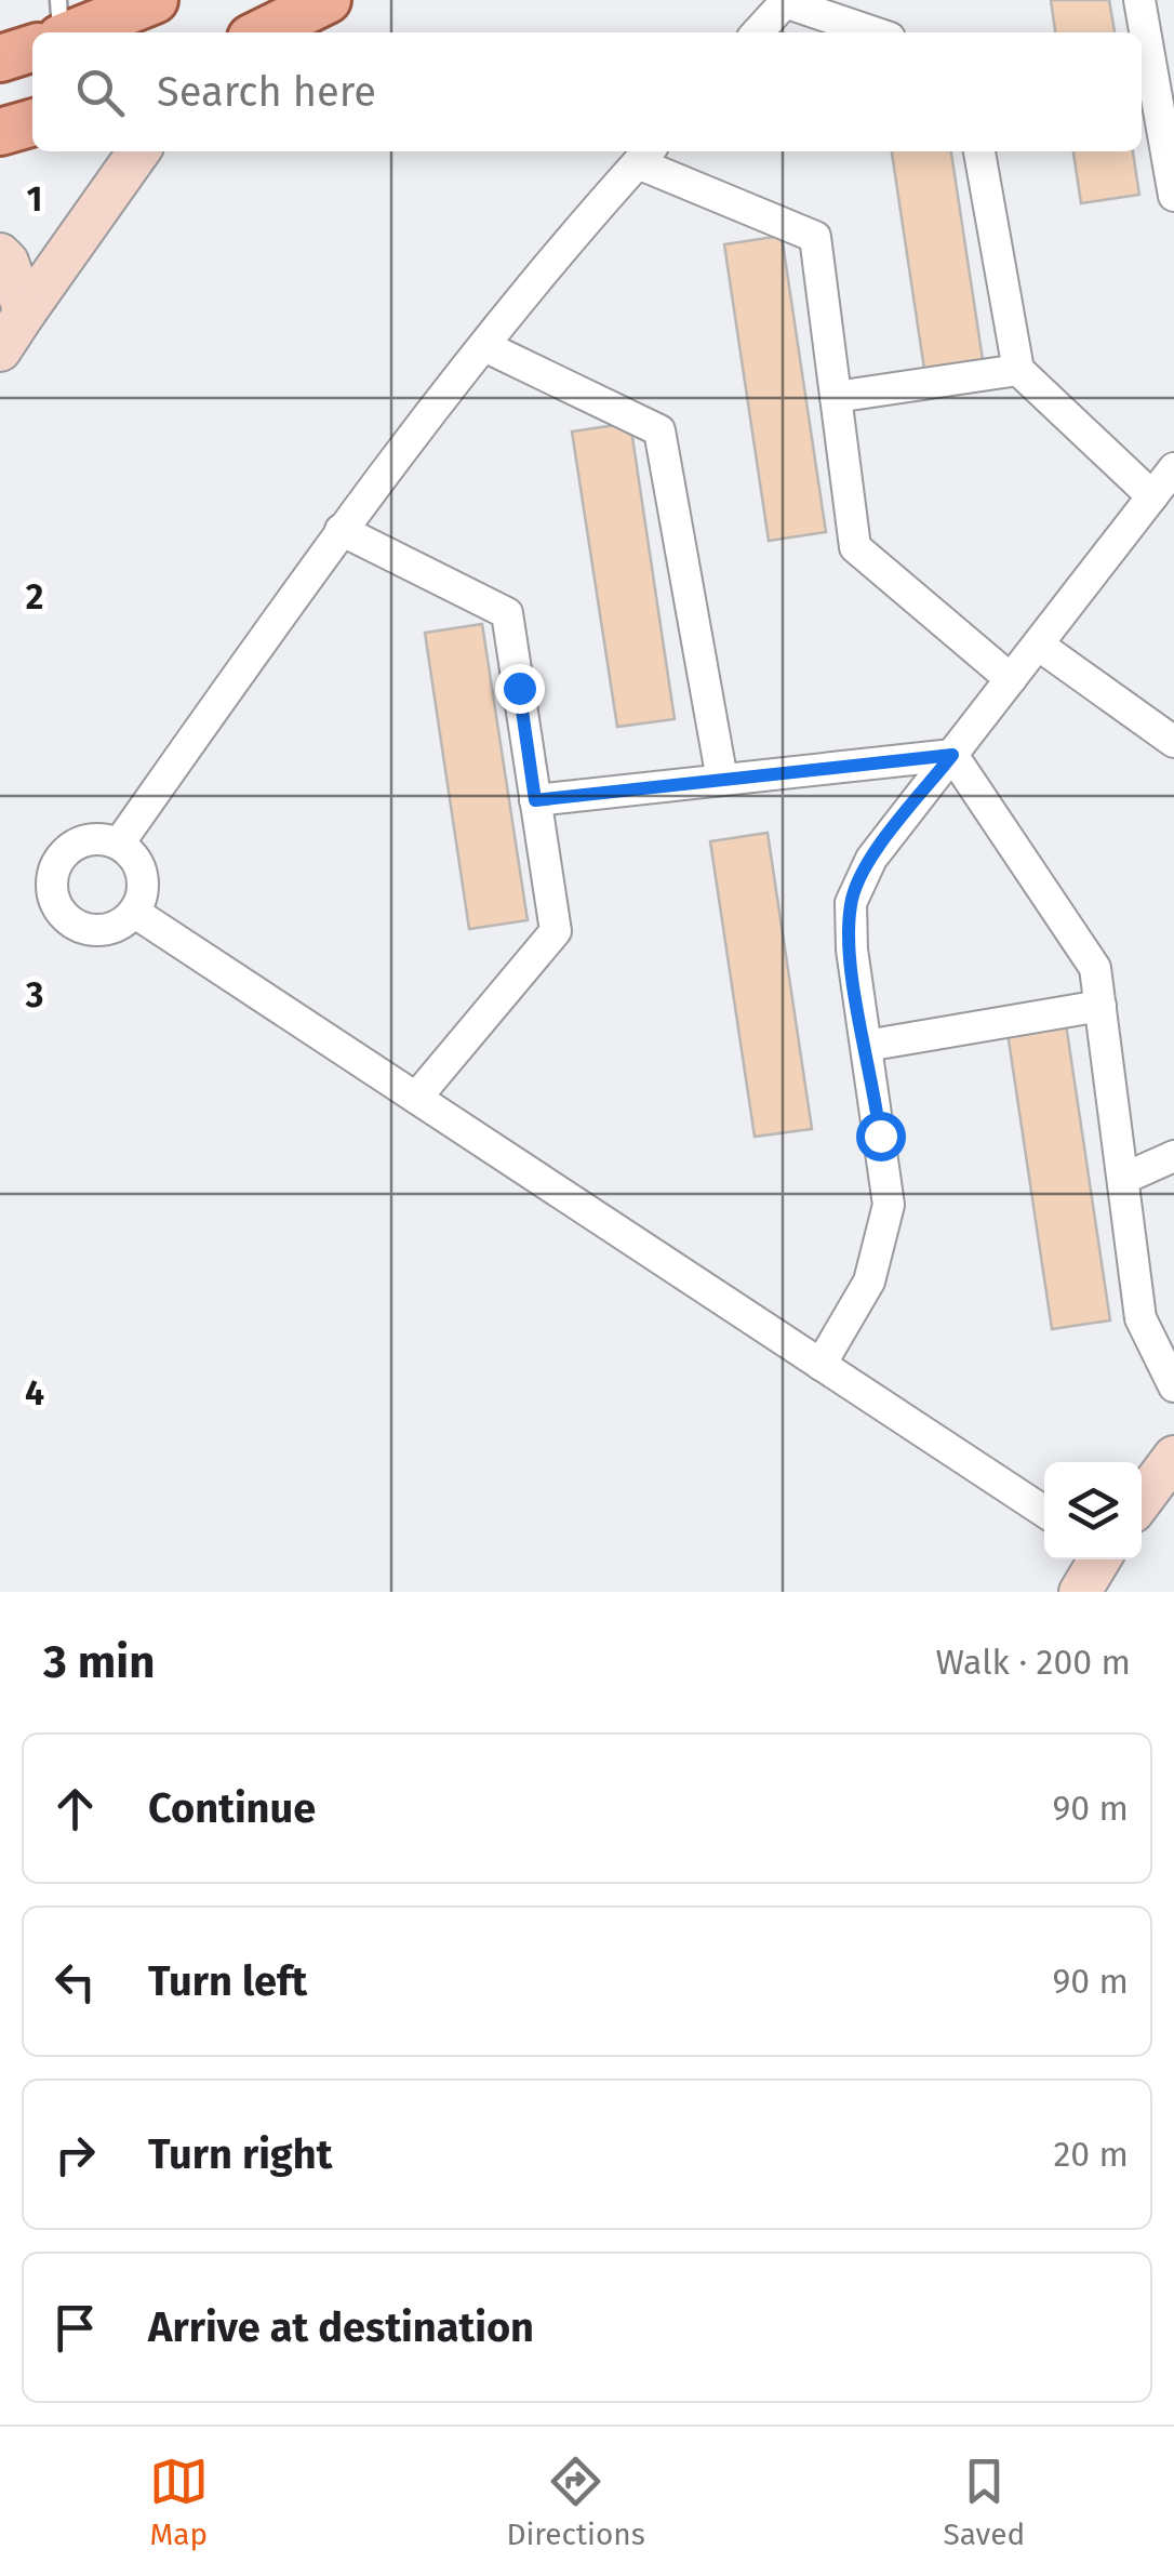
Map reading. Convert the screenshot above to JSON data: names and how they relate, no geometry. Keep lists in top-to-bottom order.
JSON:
{
  "page": {
    "search": "Search here",
    "heading": ["3 min", "Walk · 200 m"],
    "list": [
      ["Continue", "90 m"],
      ["Turn left", "90 m"],
      ["Turn right", "20 m"],
      "Arrive at destination"
    ],
    "nav": ["Map", "Directions", "Saved"]
  },
  "grid": {
    "rows": [
      "1",
      "2",
      "3",
      "4"
    ]
  }
}
